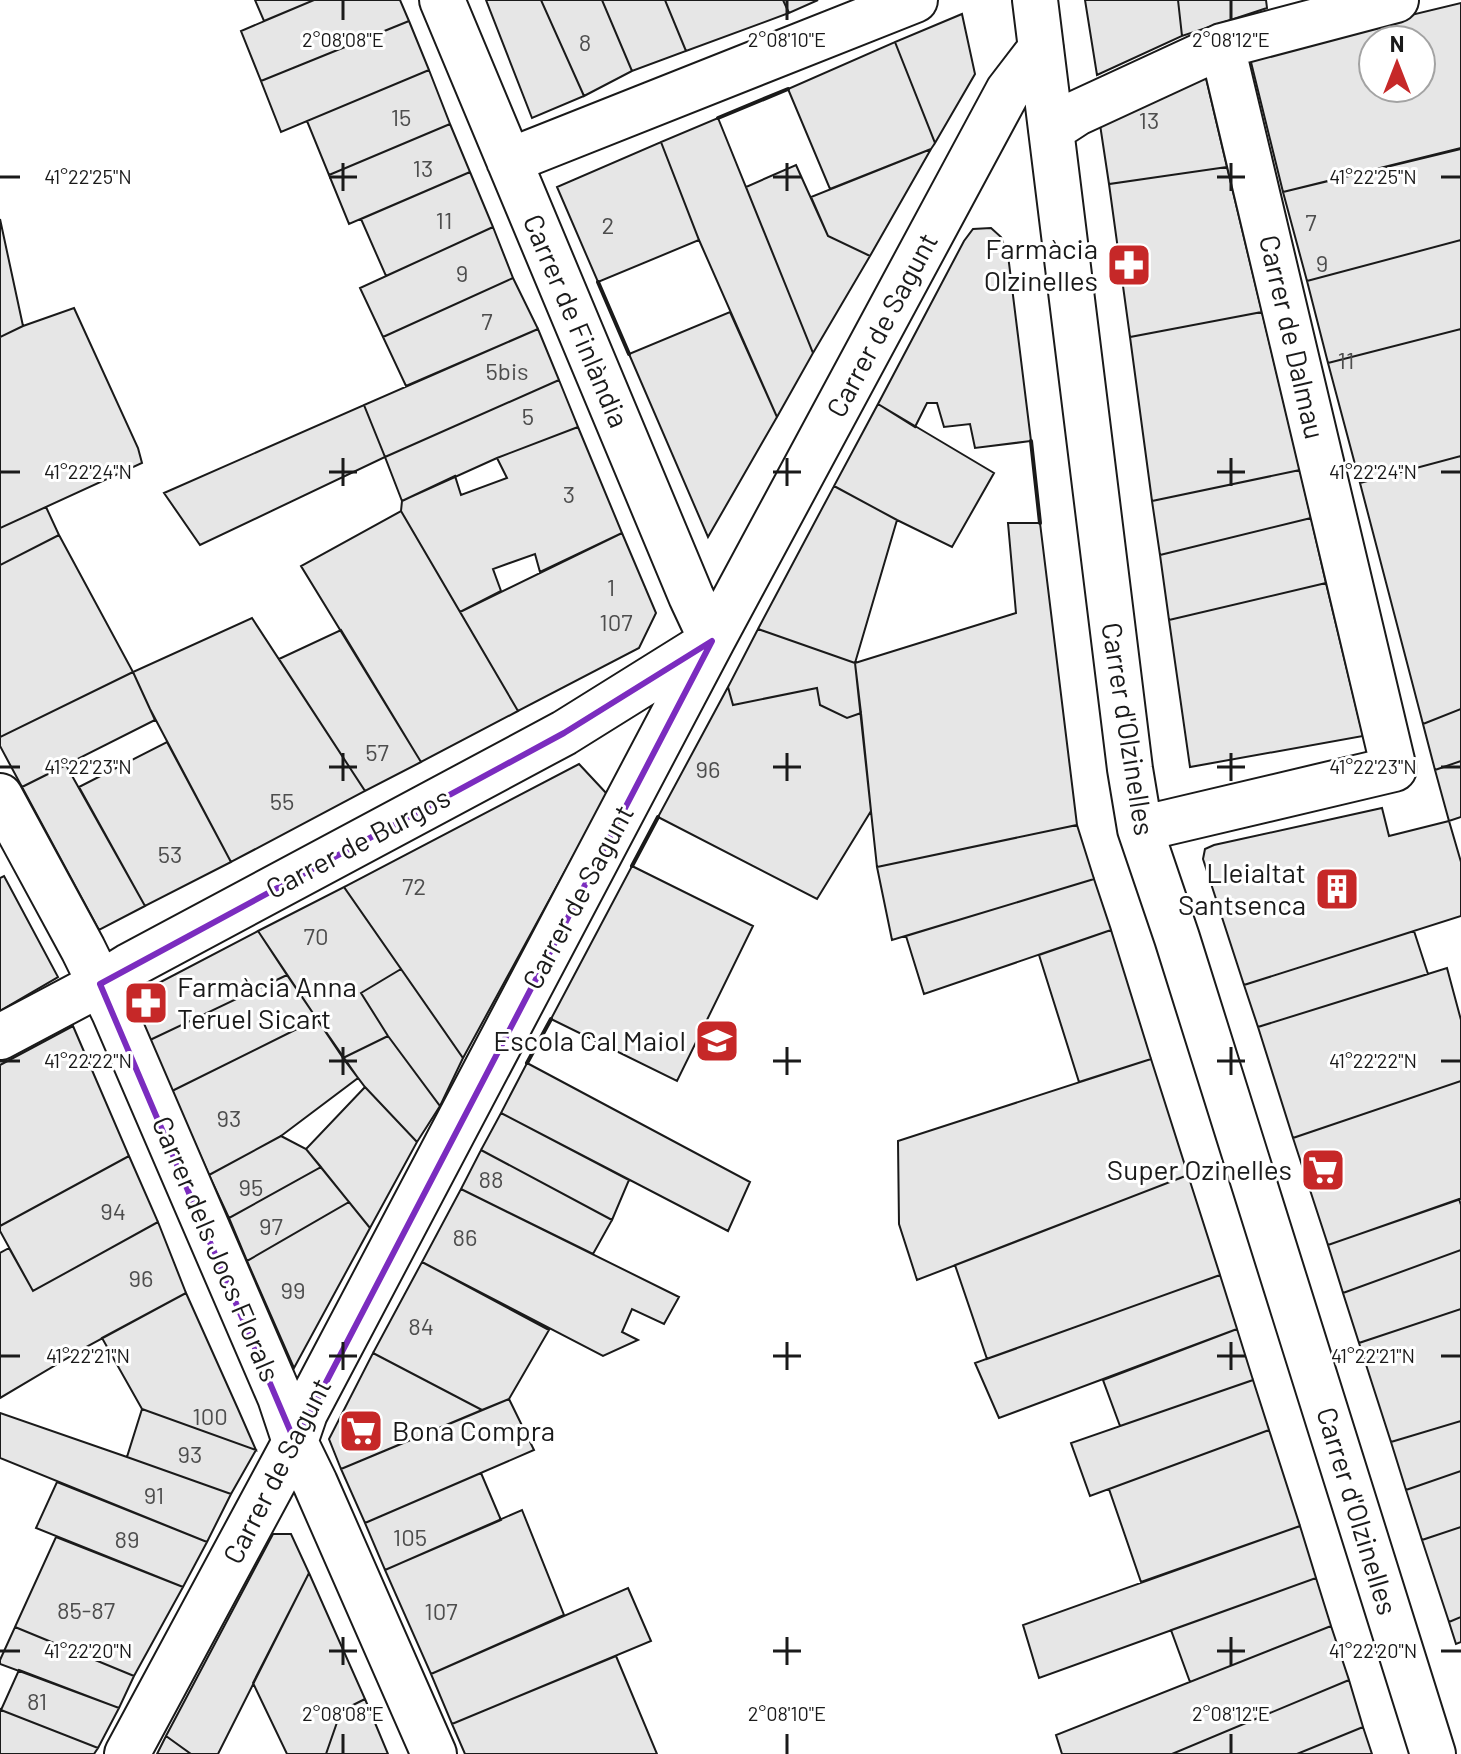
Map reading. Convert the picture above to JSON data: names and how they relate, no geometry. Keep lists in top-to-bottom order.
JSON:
{
  "streets": {
    "street": [
      "Carrer de Finlàndia",
      "Carrer de Sagunt",
      "Carrer de Dalmau",
      "Carrer d'Olzinelles",
      "Carrer de Burgos",
      "Carrer dels Jocs Florals"
    ]
  },
  "crossings": [
    ["Carrer de Finlàndia", "Carrer de Sagunt"],
    ["Carrer de Finlàndia", "Carrer de Burgos"],
    ["Carrer de Sagunt", "Carrer d'Olzinelles"],
    ["Carrer de Sagunt", "Carrer de Burgos"],
    ["Carrer de Sagunt", "Carrer dels Jocs Florals"],
    ["Carrer de Dalmau", "Carrer d'Olzinelles"],
    ["Carrer de Burgos", "Carrer dels Jocs Florals"]
  ],
  "places": {
    "pharmacy": ["Farmàcia Olzinelles", "Farmàcia Anna Teruel Sicart"],
    "building": ["Lleialtat Santsenca"],
    "school or university": ["Escola Cal Maiol"],
    "supermarket": ["Super Ozinelles", "Bona Compra"]
  },
  "house_numbers": [
    "8",
    "15",
    "13",
    "13",
    "11",
    "7",
    "2",
    "9",
    "9",
    "7",
    "11",
    "5bis",
    "5",
    "3",
    "1",
    "107",
    "57",
    "96",
    "55",
    "53",
    "72",
    "70",
    "93",
    "88",
    "95",
    "94",
    "97",
    "86",
    "96",
    "99",
    "84",
    "100",
    "93",
    "91",
    "105",
    "89",
    "85-87",
    "107",
    "81"
  ],
  "north": "top",
  "coordinates": [
    "2°08'08\"E",
    "2°08'10\"E",
    "2°08'12\"E",
    "41°22'25\"N",
    "41°22'24\"N",
    "41°22'23\"N",
    "41°22'22\"N",
    "41°22'21\"N",
    "41°22'20\"N"
  ]
}
